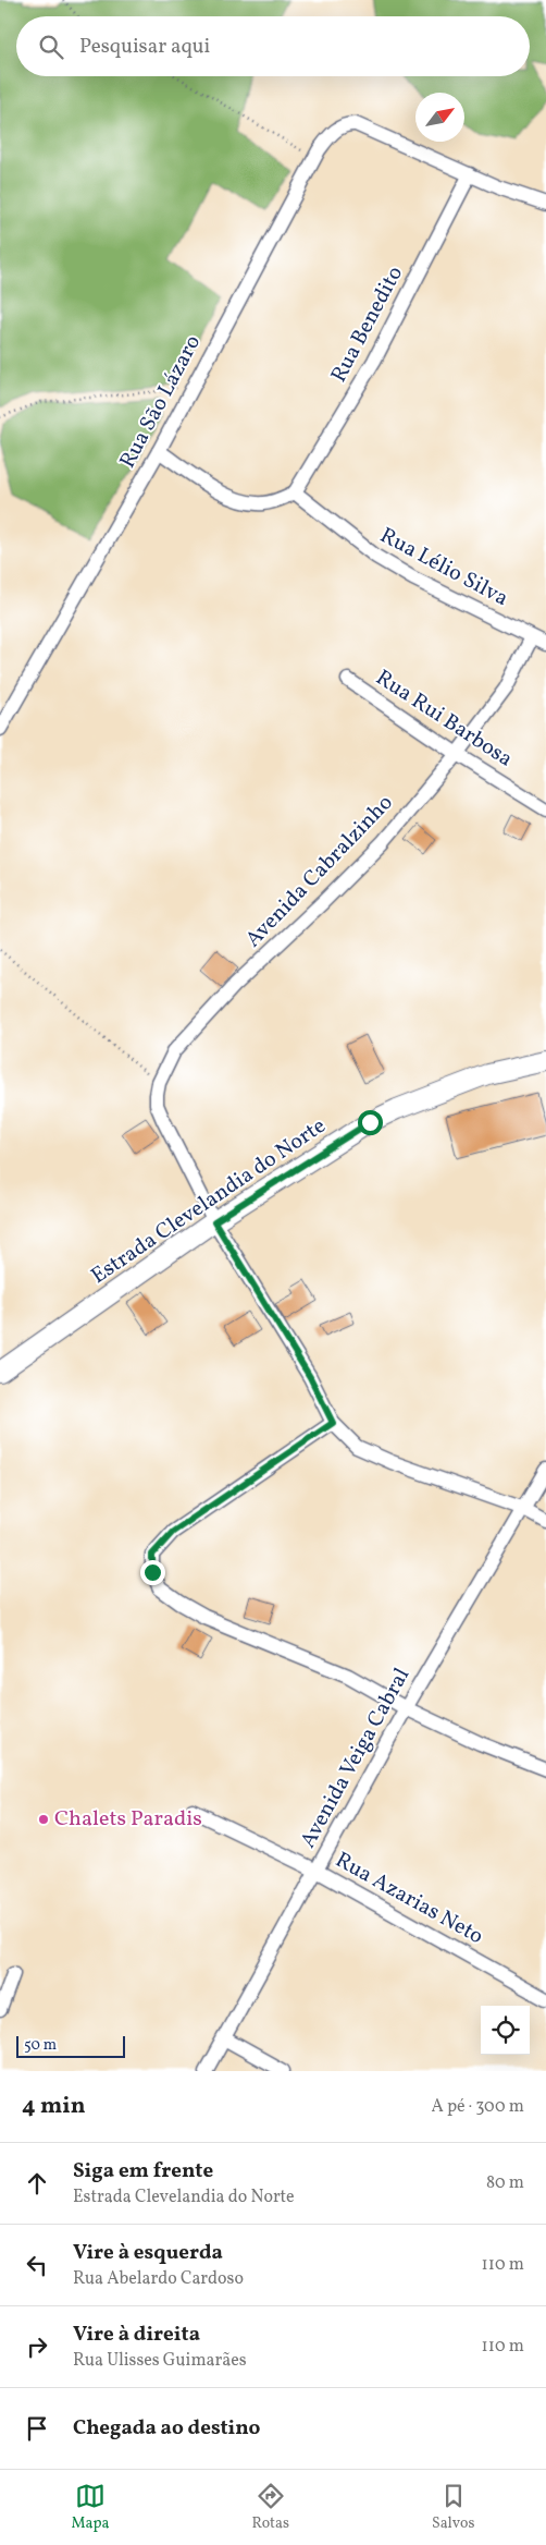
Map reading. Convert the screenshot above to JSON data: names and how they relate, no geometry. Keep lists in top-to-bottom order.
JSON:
{
  "streets": {
    "street": [
      "Rua Benedito",
      "Rua São Lázaro",
      "Rua Lélio Silva",
      "Rua Rui Barbosa",
      "Avenida Cabralzinho",
      "Estrada Clevelandia do Norte",
      "Avenida Veiga Cabral",
      "Rua Azarias Neto"
    ]
  },
  "crossings": [
    ["Rua Benedito", "Rua São Lázaro"],
    ["Rua Benedito", "Rua Lélio Silva"],
    ["Rua Lélio Silva", "Avenida Cabralzinho"],
    ["Rua Rui Barbosa", "Avenida Cabralzinho"],
    ["Avenida Cabralzinho", "Estrada Clevelandia do Norte"],
    ["Avenida Veiga Cabral", "Rua Azarias Neto"]
  ],
  "places": ["Chalets Paradis"],
  "scale_bar": "50 m",
  "north": "top right",
  "page": {
    "search": "Pesquisar aqui",
    "scale": "50 m",
    "heading": ["4 min", "A pé · 300 m"],
    "list": [
      ["Siga em frente", "Estrada Clevelandia do Norte", "80 m"],
      ["Vire à esquerda", "Rua Abelardo Cardoso", "110 m"],
      ["Vire à direita", "Rua Ulisses Guimarães", "110 m"],
      "Chegada ao destino"
    ],
    "nav": ["Mapa", "Rotas", "Salvos"]
  }
}
